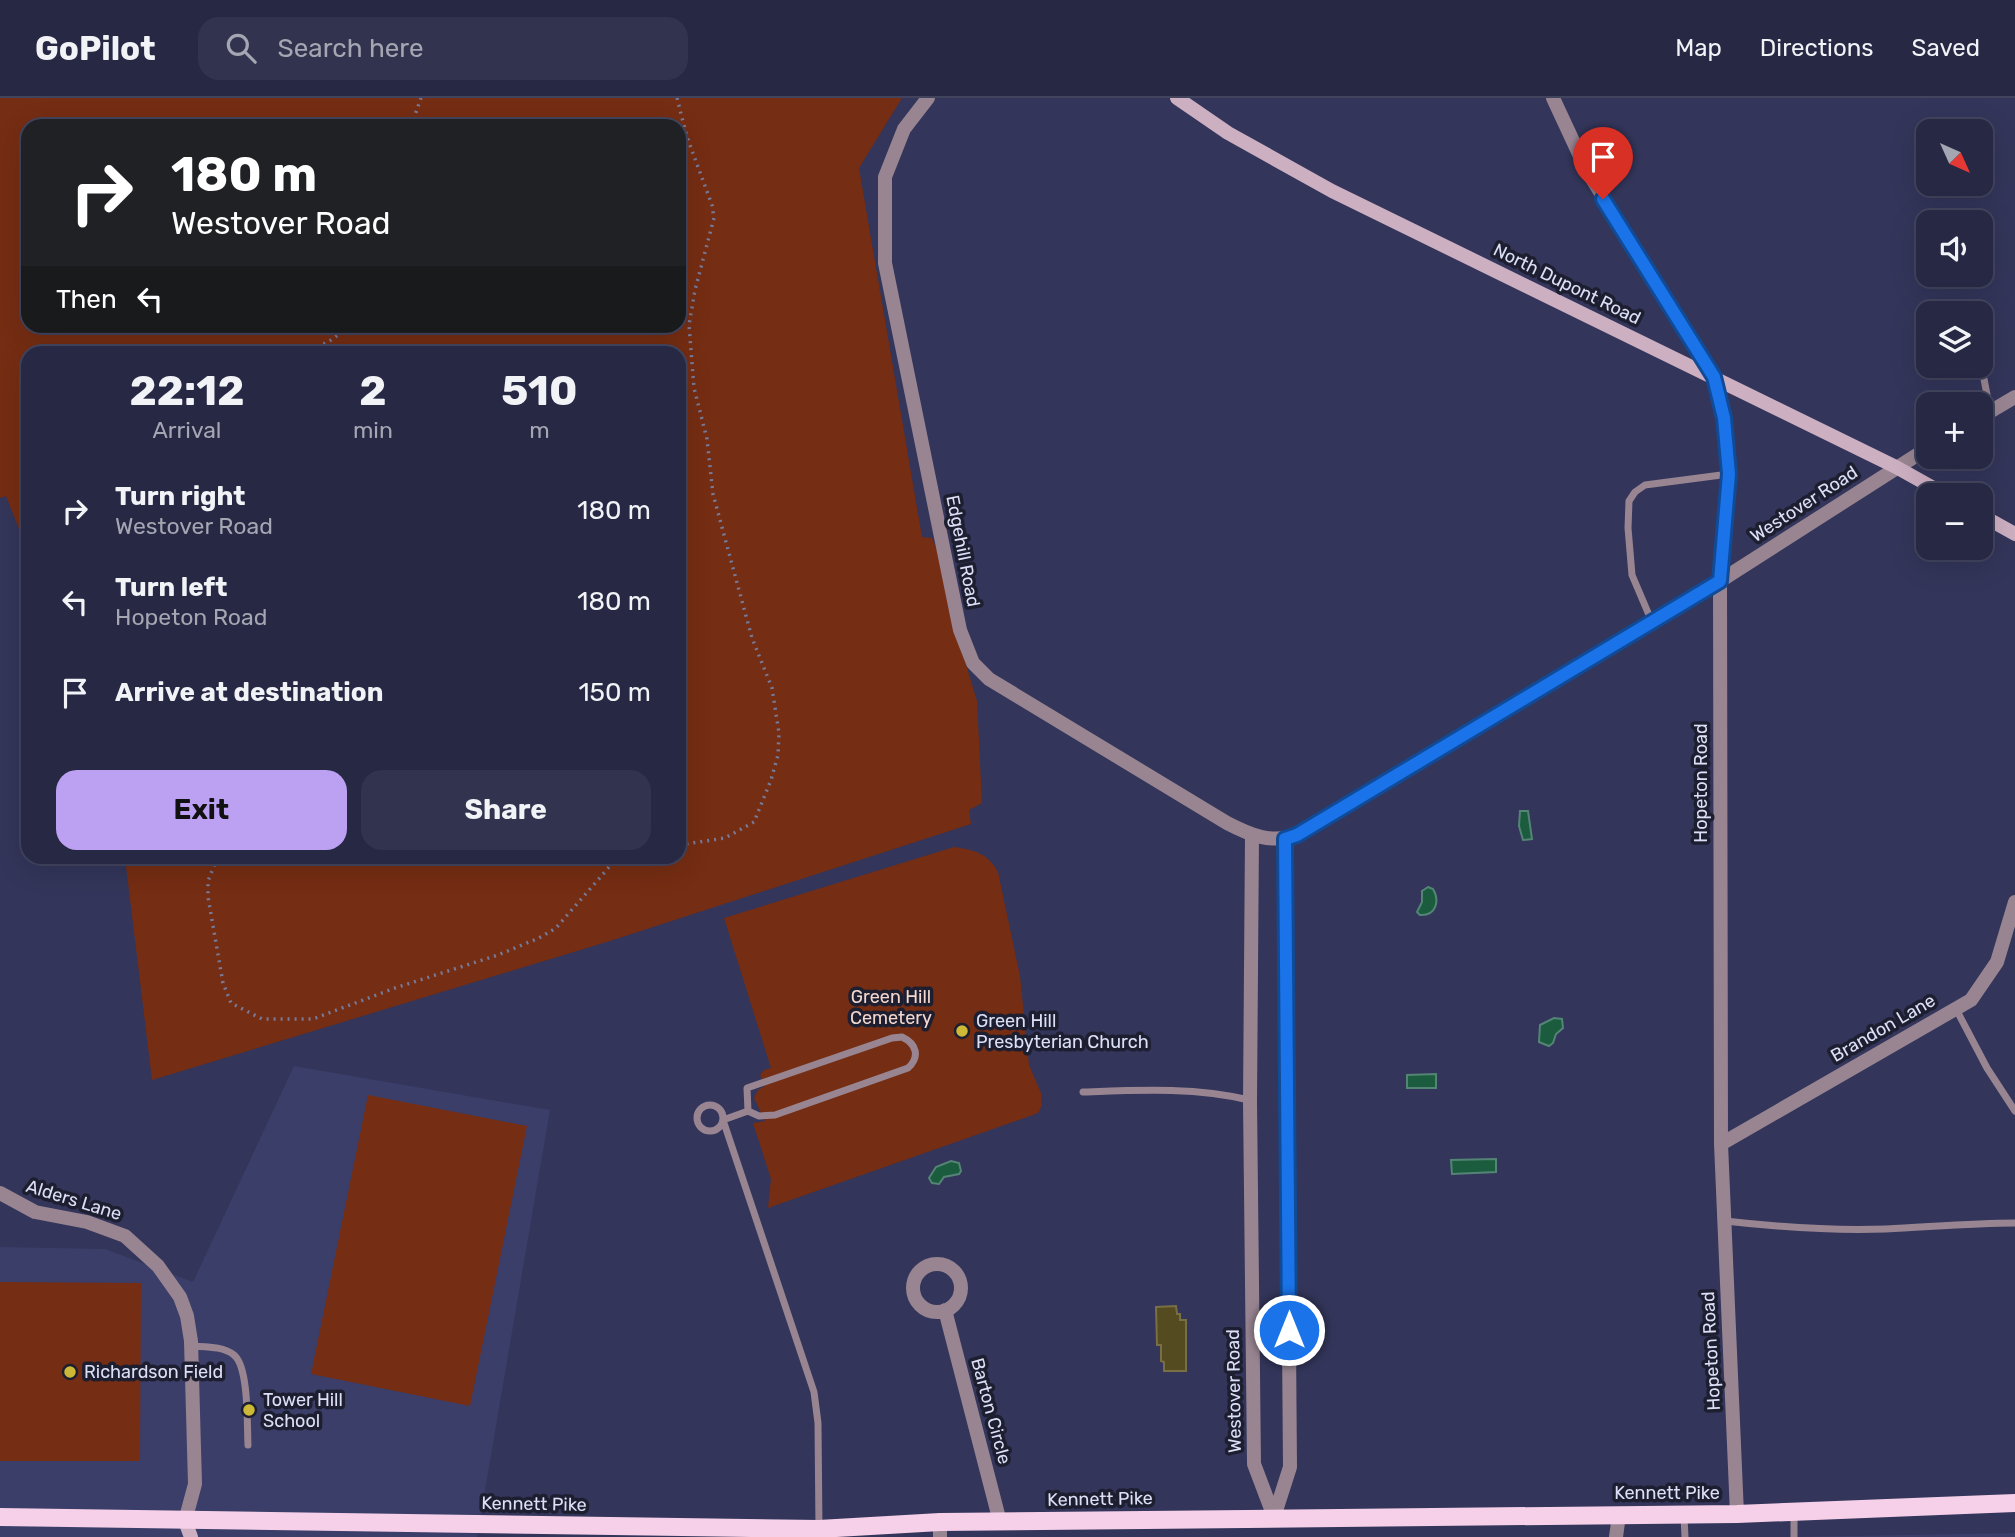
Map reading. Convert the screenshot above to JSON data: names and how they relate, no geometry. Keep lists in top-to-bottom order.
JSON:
{
  "streets": {
    "main road": ["North Dupont Road", "Kennett Pike"],
    "street": [
      "Westover Road",
      "Edgehill Road",
      "Hopeton Road",
      "Brandon Lane",
      "Alders Lane",
      "Barton Circle"
    ]
  },
  "crossings": [
    ["North Dupont Road", "Westover Road"],
    ["North Dupont Road", "Hopeton Road"],
    ["Westover Road", "Edgehill Road"],
    ["Westover Road", "Hopeton Road"],
    ["Westover Road", "Kennett Pike"],
    ["Hopeton Road", "Brandon Lane"],
    ["Hopeton Road", "Kennett Pike"],
    ["Alders Lane", "Kennett Pike"],
    ["Barton Circle", "Kennett Pike"]
  ],
  "parks": ["Green Hill Cemetery"],
  "places": ["Green Hill Presbyterian Church", "Richardson Field", "Tower Hill School"],
  "north": "bottom right",
  "page": {
    "header": "GoPilot",
    "search": "Search here",
    "nav": ["Map", "Directions", "Saved"],
    "map_buttons": ["+", "−"],
    "turn": ["180 m", "Westover Road"],
    "then": "Then",
    "eta": [
      "22:12",
      "Arrival",
      "2",
      "min",
      "510",
      "m"
    ],
    "list": [
      {
        "name": "Turn right",
        "note": "Westover Road",
        "value": "180 m"
      },
      {
        "name": "Turn left",
        "note": "Hopeton Road",
        "value": "180 m"
      },
      {
        "name": "Arrive at destination",
        "value": "150 m"
      }
    ],
    "buttons": ["Exit", "Share"]
  }
}
